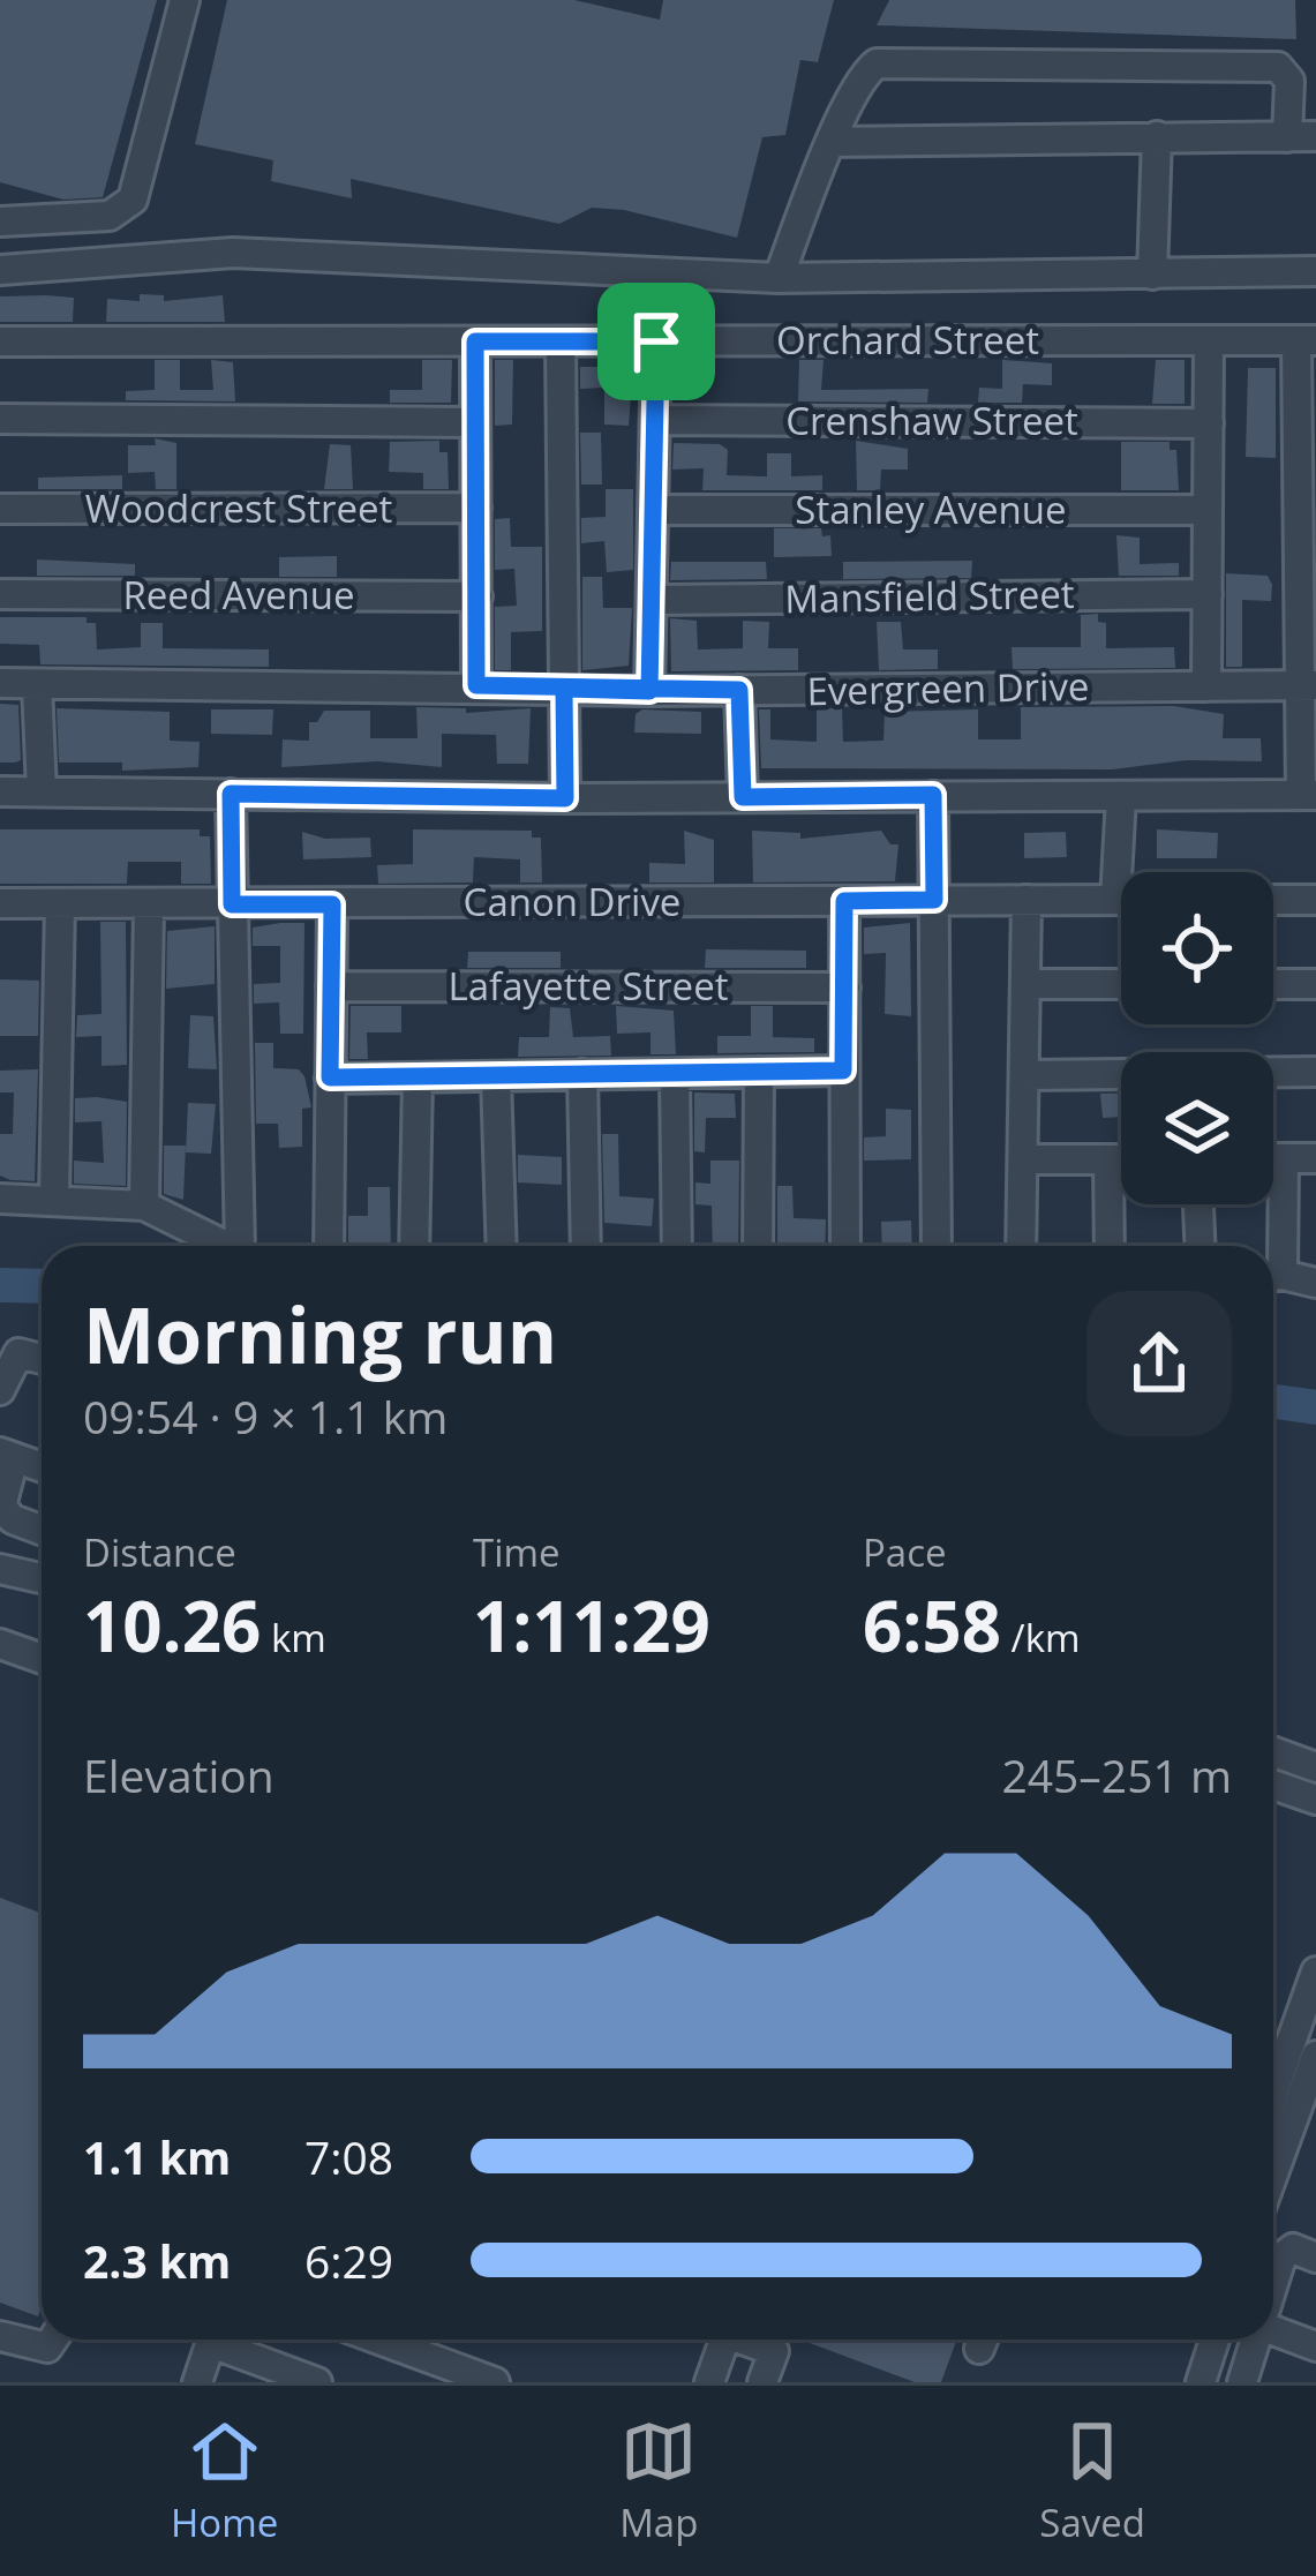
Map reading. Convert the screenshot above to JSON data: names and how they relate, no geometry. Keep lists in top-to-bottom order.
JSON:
{
  "streets": {
    "street": [
      "Orchard Street",
      "Crenshaw Street",
      "Woodcrest Street",
      "Stanley Avenue",
      "Reed Avenue",
      "Mansfield Street",
      "Evergreen Drive",
      "Canon Drive",
      "Lafayette Street"
    ]
  },
  "page": {
    "heading": ["Morning run", "09:54 · 9 × 1.1 km"],
    "stats": [
      ["Distance", "10.26 km"],
      ["Time", "1:11:29"],
      ["Pace", "6:58 /km"]
    ],
    "chart": ["Elevation", "245–251 m"],
    "list": [
      {
        "name": "1.1 km",
        "note": "7:08"
      },
      {
        "name": "2.3 km",
        "note": "6:29"
      }
    ],
    "tabs": ["Home", "Map", "Saved"]
  }
}
